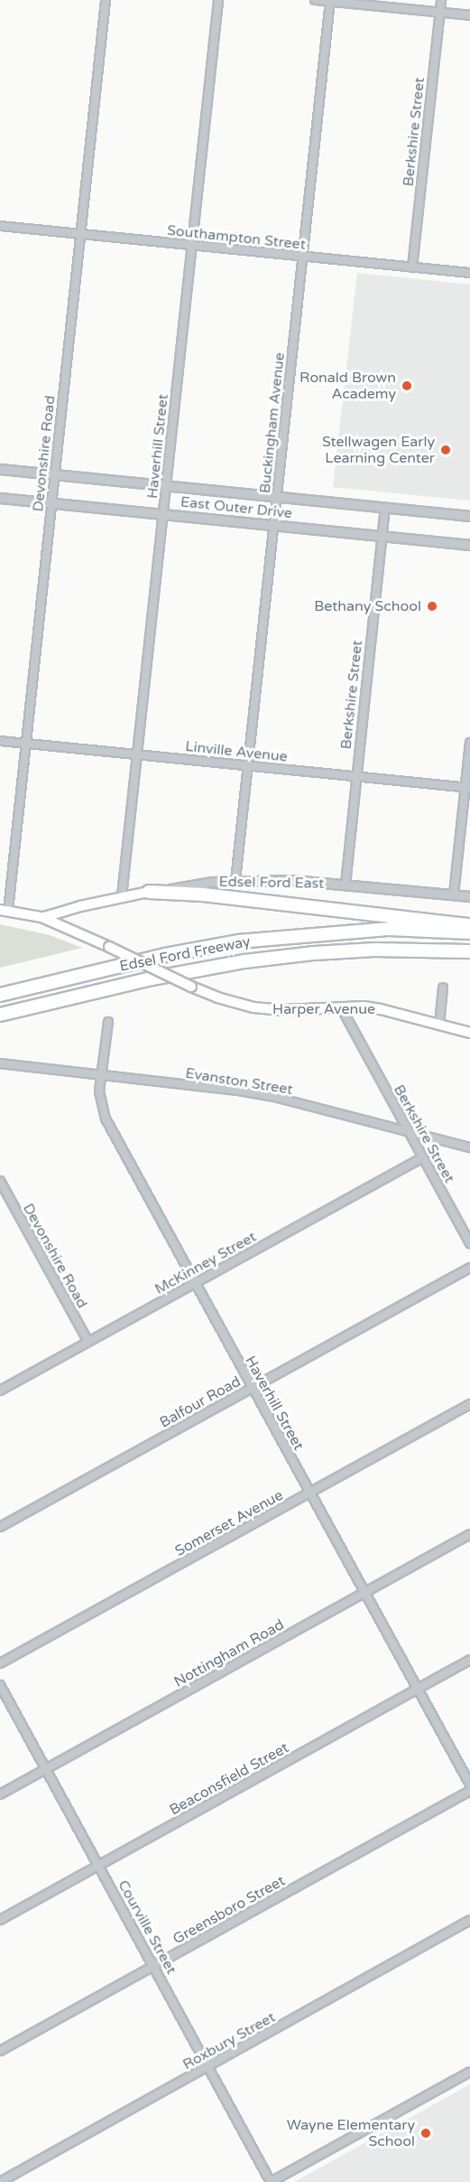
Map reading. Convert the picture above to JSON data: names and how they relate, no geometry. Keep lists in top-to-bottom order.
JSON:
{
  "streets": {
    "highway": ["Edsel Ford Freeway"],
    "main road": ["Edsel Ford East", "Harper Avenue"],
    "street": [
      "Berkshire Street",
      "Southampton Street",
      "Buckingham Avenue",
      "Haverhill Street",
      "Devonshire Road",
      "East Outer Drive",
      "Linville Avenue",
      "Evanston Street",
      "McKinney Street",
      "Balfour Road",
      "Somerset Avenue",
      "Nottingham Road",
      "Beaconsfield Street",
      "Greensboro Street",
      "Courville Street",
      "Roxbury Street"
    ]
  },
  "crossings": [
    ["Berkshire Street", "Southampton Street"],
    ["Berkshire Street", "East Outer Drive"],
    ["Berkshire Street", "Linville Avenue"],
    ["Berkshire Street", "Edsel Ford East"],
    ["Berkshire Street", "Harper Avenue"],
    ["Berkshire Street", "Evanston Street"],
    ["Berkshire Street", "McKinney Street"],
    ["Southampton Street", "Buckingham Avenue"],
    ["Southampton Street", "Haverhill Street"],
    ["Southampton Street", "Devonshire Road"],
    ["Buckingham Avenue", "East Outer Drive"],
    ["Buckingham Avenue", "Linville Avenue"],
    ["Buckingham Avenue", "Edsel Ford East"],
    ["Haverhill Street", "East Outer Drive"],
    ["Haverhill Street", "Linville Avenue"],
    ["Haverhill Street", "Edsel Ford East"],
    ["Haverhill Street", "Evanston Street"],
    ["Haverhill Street", "McKinney Street"],
    ["Haverhill Street", "Balfour Road"],
    ["Haverhill Street", "Somerset Avenue"],
    ["Haverhill Street", "Nottingham Road"],
    ["Haverhill Street", "Beaconsfield Street"],
    ["Devonshire Road", "East Outer Drive"],
    ["Devonshire Road", "Linville Avenue"],
    ["Devonshire Road", "Harper Avenue"],
    ["Devonshire Road", "McKinney Street"],
    ["Edsel Ford East", "Harper Avenue"],
    ["Nottingham Road", "Courville Street"],
    ["Beaconsfield Street", "Courville Street"],
    ["Greensboro Street", "Courville Street"],
    ["Courville Street", "Roxbury Street"]
  ],
  "places": [
    "Ronald Brown Academy",
    "Stellwagen Early Learning Center",
    "Bethany School",
    "Wayne Elementary School"
  ]
}
